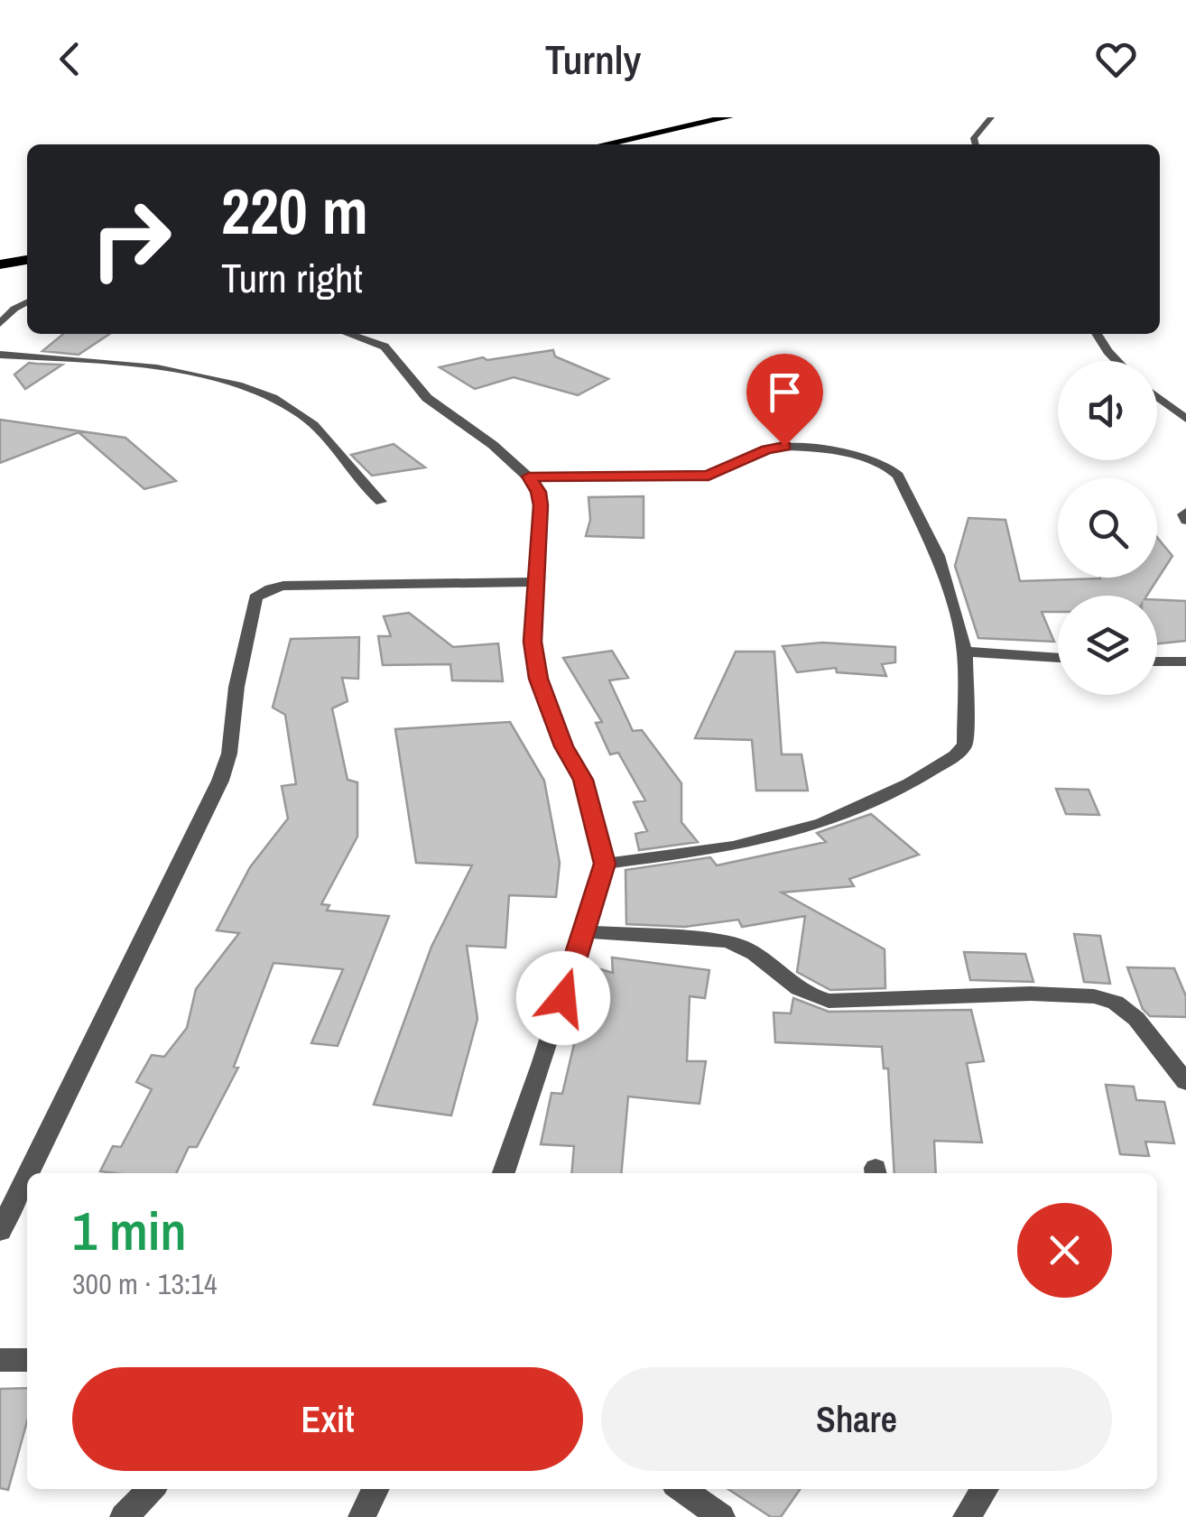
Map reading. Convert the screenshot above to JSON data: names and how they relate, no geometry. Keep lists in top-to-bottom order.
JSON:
{
  "page": {
    "header": "Turnly",
    "turn": ["220 m", "Turn right"],
    "heading": ["1 min", "300 m · 13:14"],
    "buttons": ["Exit", "Share"]
  }
}
